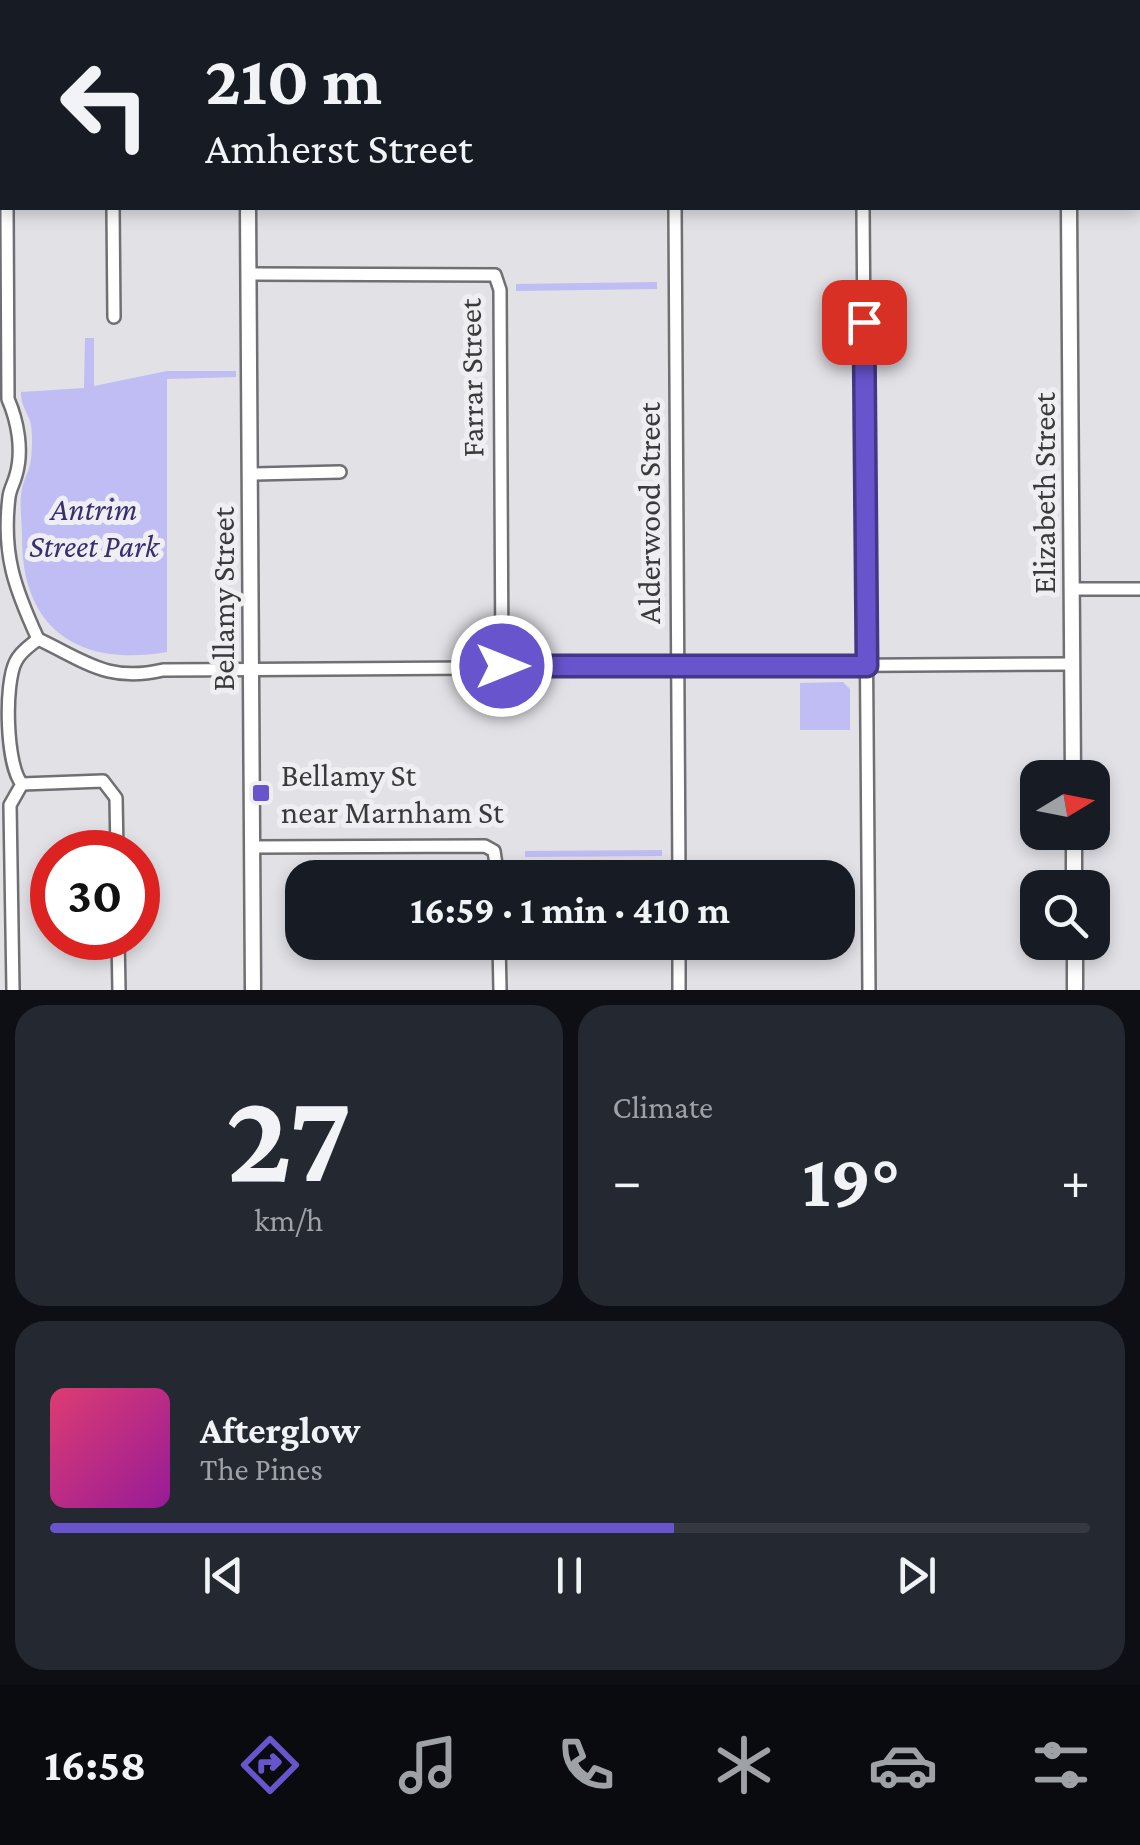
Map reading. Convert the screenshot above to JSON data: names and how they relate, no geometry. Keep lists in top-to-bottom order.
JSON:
{
  "streets": {
    "street": [
      "Farrar Street",
      "Elizabeth Street",
      "Alderwood Street",
      "Bellamy Street"
    ]
  },
  "crossings": [
    ["Farrar Street", "Bellamy Street"]
  ],
  "parks": ["Antrim Street Park"],
  "places": {
    "transit": ["Bellamy St near Marnham St"]
  },
  "north": "right",
  "page": {
    "turn": ["210 m", "Amherst Street"],
    "limit": "30",
    "trip": "16:59 · 1 min · 410 m",
    "tile": [
      ["27", "km/h"],
      "Climate"
    ],
    "heat": ["−", "19°", "+"],
    "song": ["Afterglow", "The Pines"],
    "tabs": "16:58"
  }
}
